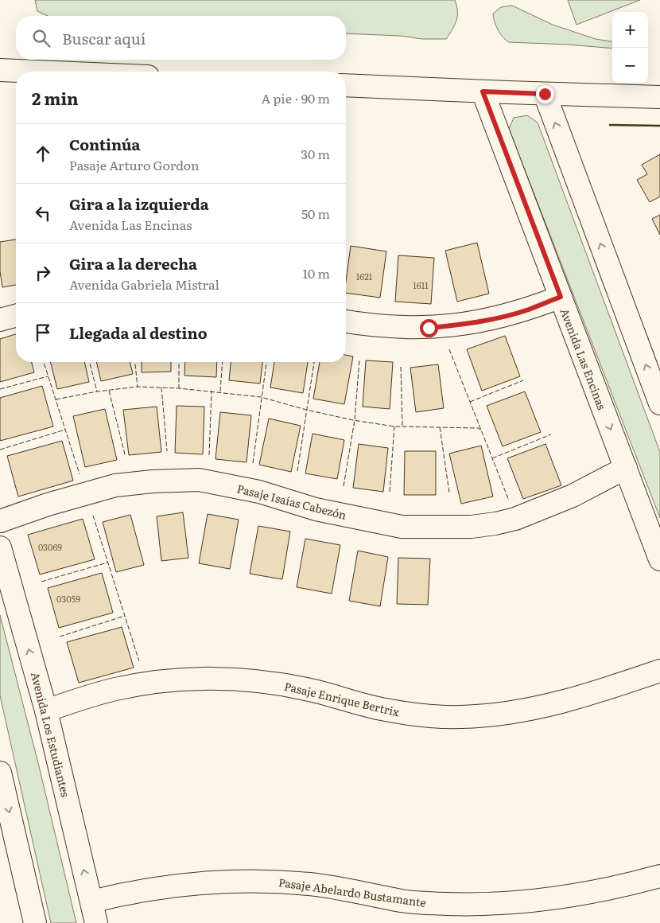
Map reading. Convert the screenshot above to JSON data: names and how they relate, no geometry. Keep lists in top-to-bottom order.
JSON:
{
  "streets": {
    "street": [
      "Avenida Las Encinas",
      "Pasaje Isaías Cabezón",
      "Pasaje Enrique Bertrix",
      "Avenida Los Estudiantes",
      "Pasaje Abelardo Bustamante"
    ]
  },
  "crossings": [
    ["Avenida Las Encinas", "Pasaje Isaías Cabezón"],
    ["Pasaje Enrique Bertrix", "Avenida Los Estudiantes"],
    ["Avenida Los Estudiantes", "Pasaje Abelardo Bustamante"]
  ],
  "house_numbers": [
    "1621",
    "1611",
    "03069",
    "03059"
  ],
  "page": {
    "map_buttons": ["+", "−"],
    "search": "Buscar aquí",
    "heading": ["2 min", "A pie · 90 m"],
    "list": [
      ["Continúa", "Pasaje Arturo Gordon", "30 m"],
      ["Gira a la izquierda", "Avenida Las Encinas", "50 m"],
      ["Gira a la derecha", "Avenida Gabriela Mistral", "10 m"],
      "Llegada al destino"
    ]
  }
}
